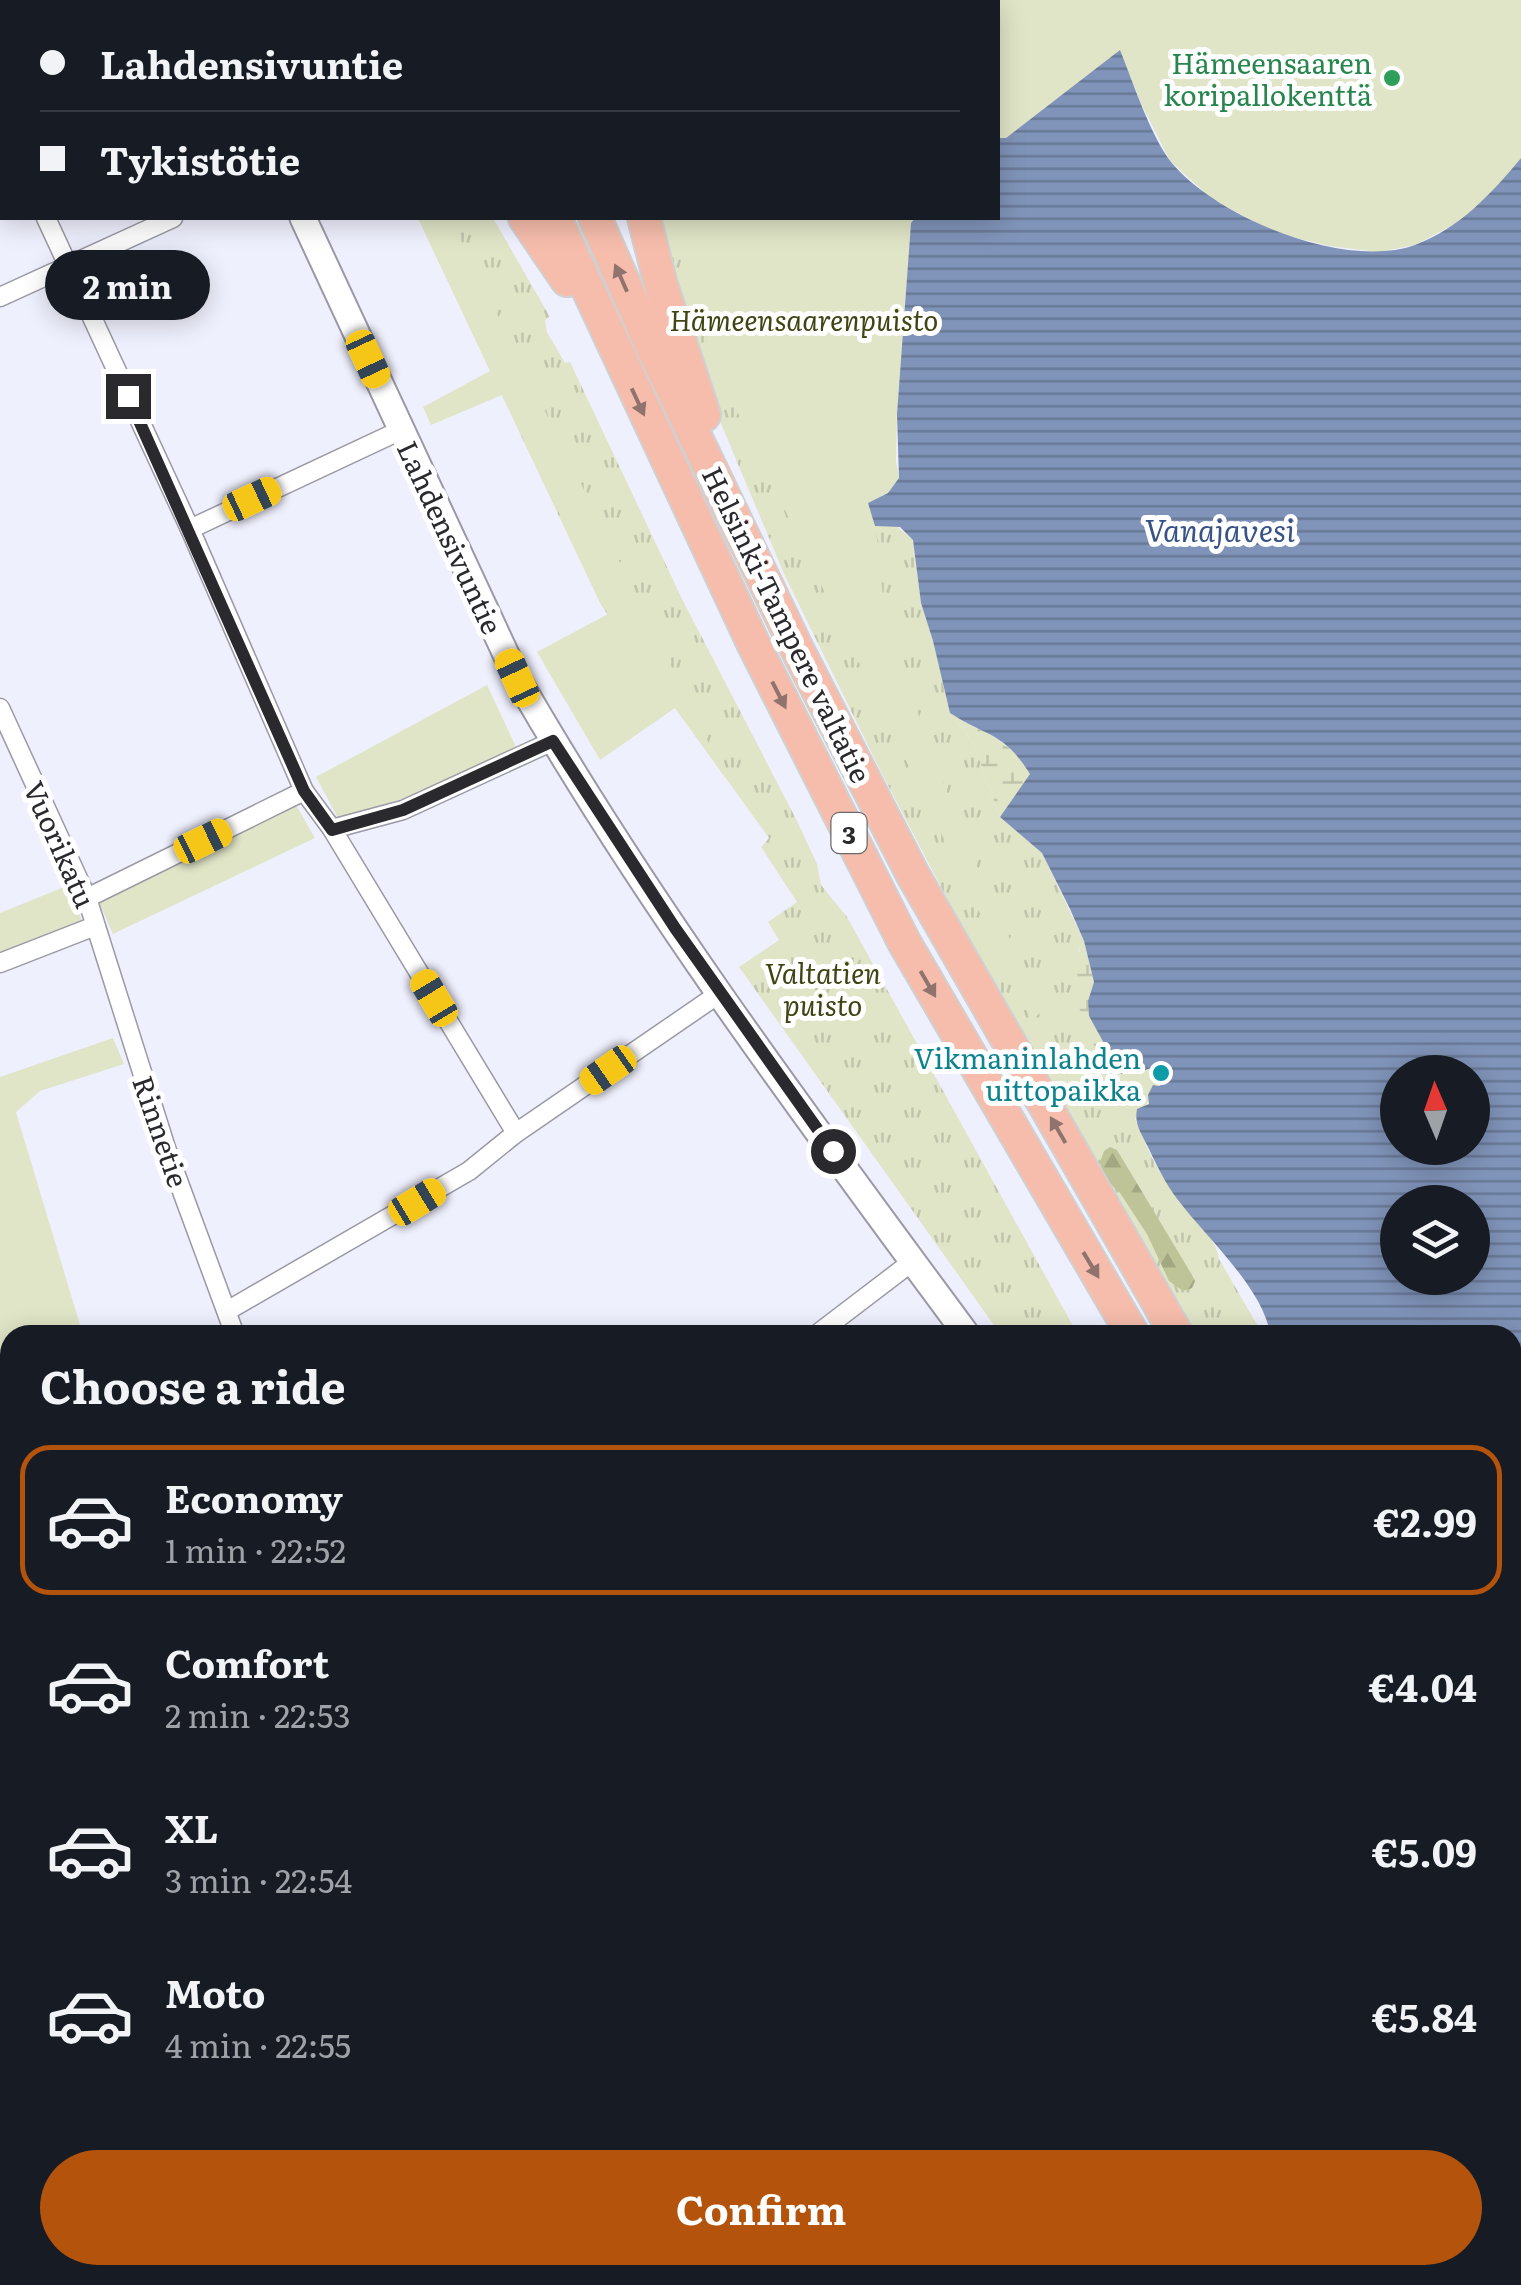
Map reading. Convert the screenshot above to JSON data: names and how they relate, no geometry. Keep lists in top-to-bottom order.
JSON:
{
  "streets": {
    "highway": ["Helsinki-Tampere valtatie", "3"],
    "main road": ["Lahdensivuntie"],
    "street": ["Vuorikatu", "Rinnetie"]
  },
  "crossings": [
    ["Vuorikatu", "Rinnetie"]
  ],
  "water": ["Vanajavesi"],
  "parks": ["Hämeensaarenpuisto", "Valtatien puisto"],
  "places": ["Hämeensaaren koripallokenttä", "Vikmaninlahden uittopaikka"],
  "north": "top",
  "page": {
    "banner": ["Lahdensivuntie", "Tykistötie"],
    "bubble": "2 min",
    "heading": "Choose a ride",
    "list": [
      {
        "name": "Economy",
        "note": "1 min · 22:52",
        "value": "€2.99"
      },
      {
        "name": "Comfort",
        "note": "2 min · 22:53",
        "value": "€4.04"
      },
      {
        "name": "XL",
        "note": "3 min · 22:54",
        "value": "€5.09"
      },
      {
        "name": "Moto",
        "note": "4 min · 22:55",
        "value": "€5.84"
      }
    ],
    "buttons": "Confirm"
  }
}
